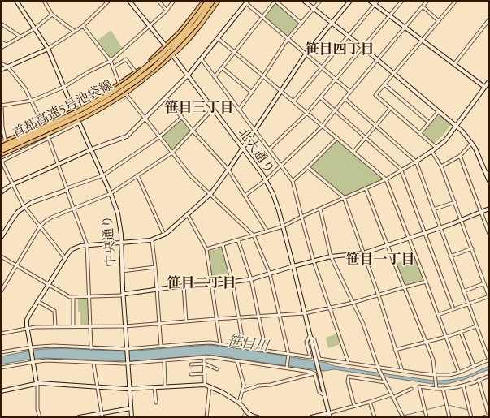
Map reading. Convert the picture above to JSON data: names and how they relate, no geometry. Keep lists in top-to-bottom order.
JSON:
{
  "streets": {
    "highway": ["首都高速5号池袋線"],
    "street": ["北大通り", "中央通り"]
  },
  "districts": [
    "笹目四丁目",
    "笹目三丁目",
    "笹目一丁目",
    "笹目二丁目"
  ],
  "water": ["笹目川"]
}
